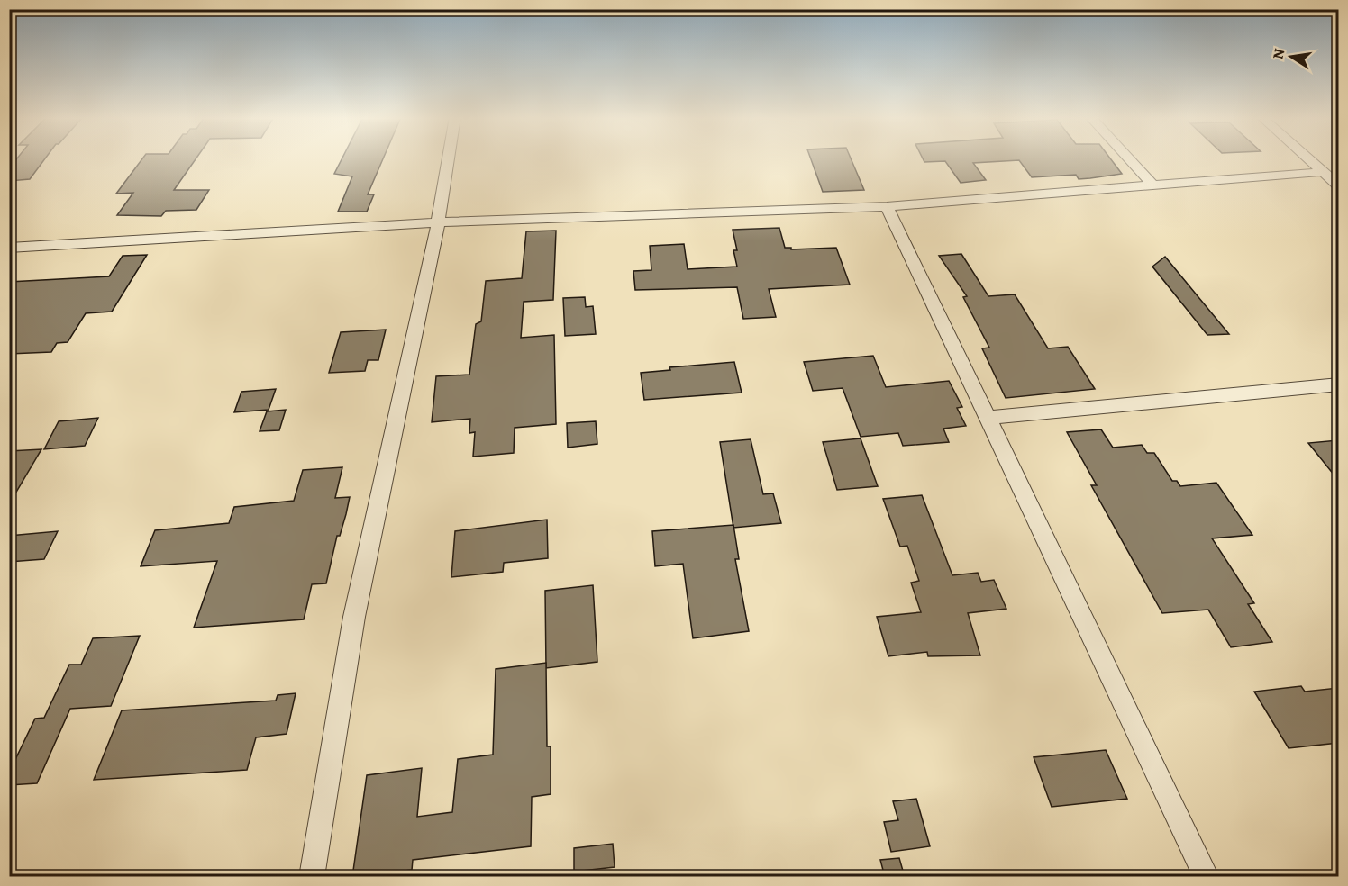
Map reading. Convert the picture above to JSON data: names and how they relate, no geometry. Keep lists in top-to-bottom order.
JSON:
{
  "north": "left"
}
